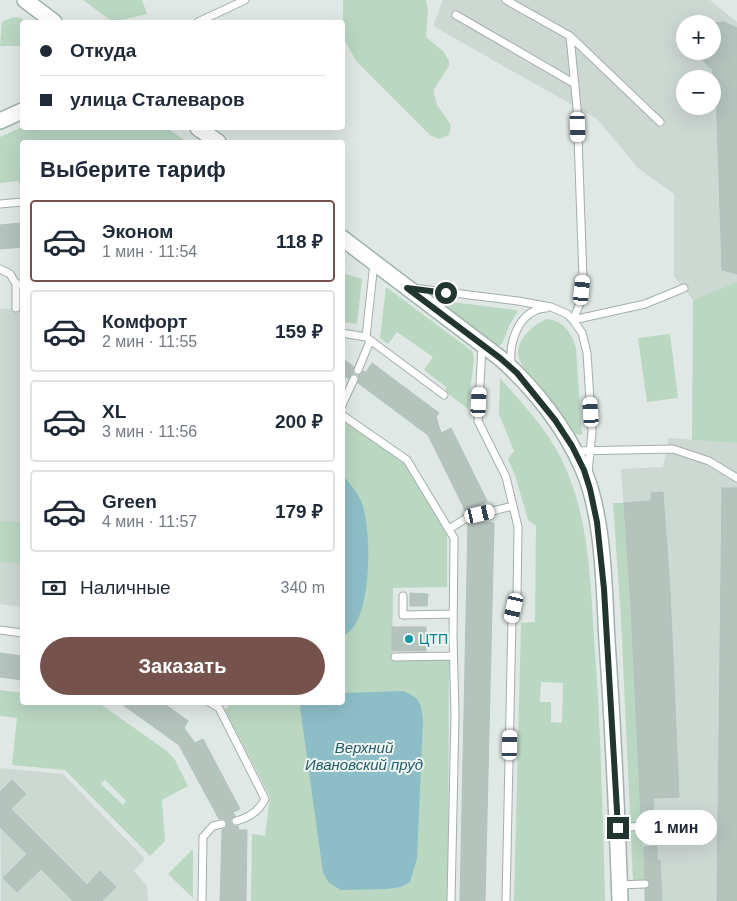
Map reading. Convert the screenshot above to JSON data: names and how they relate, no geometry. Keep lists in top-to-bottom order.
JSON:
{
  "water": ["Верхний Ивановский пруд"],
  "places": ["ЦТП"],
  "page": {
    "map_buttons": ["+", "−"],
    "banner": ["Откуда", "улица Сталеваров"],
    "heading": "Выберите тариф",
    "list": [
      {
        "name": "Эконом",
        "note": "1 мин · 11:54",
        "value": "118 ₽"
      },
      {
        "name": "Комфорт",
        "note": "2 мин · 11:55",
        "value": "159 ₽"
      },
      {
        "name": "XL",
        "note": "3 мин · 11:56",
        "value": "200 ₽"
      },
      {
        "name": "Green",
        "note": "4 мин · 11:57",
        "value": "179 ₽"
      }
    ],
    "pay": ["Наличные", "340 m"],
    "buttons": "Заказать",
    "bubble": "1 мин"
  }
}
